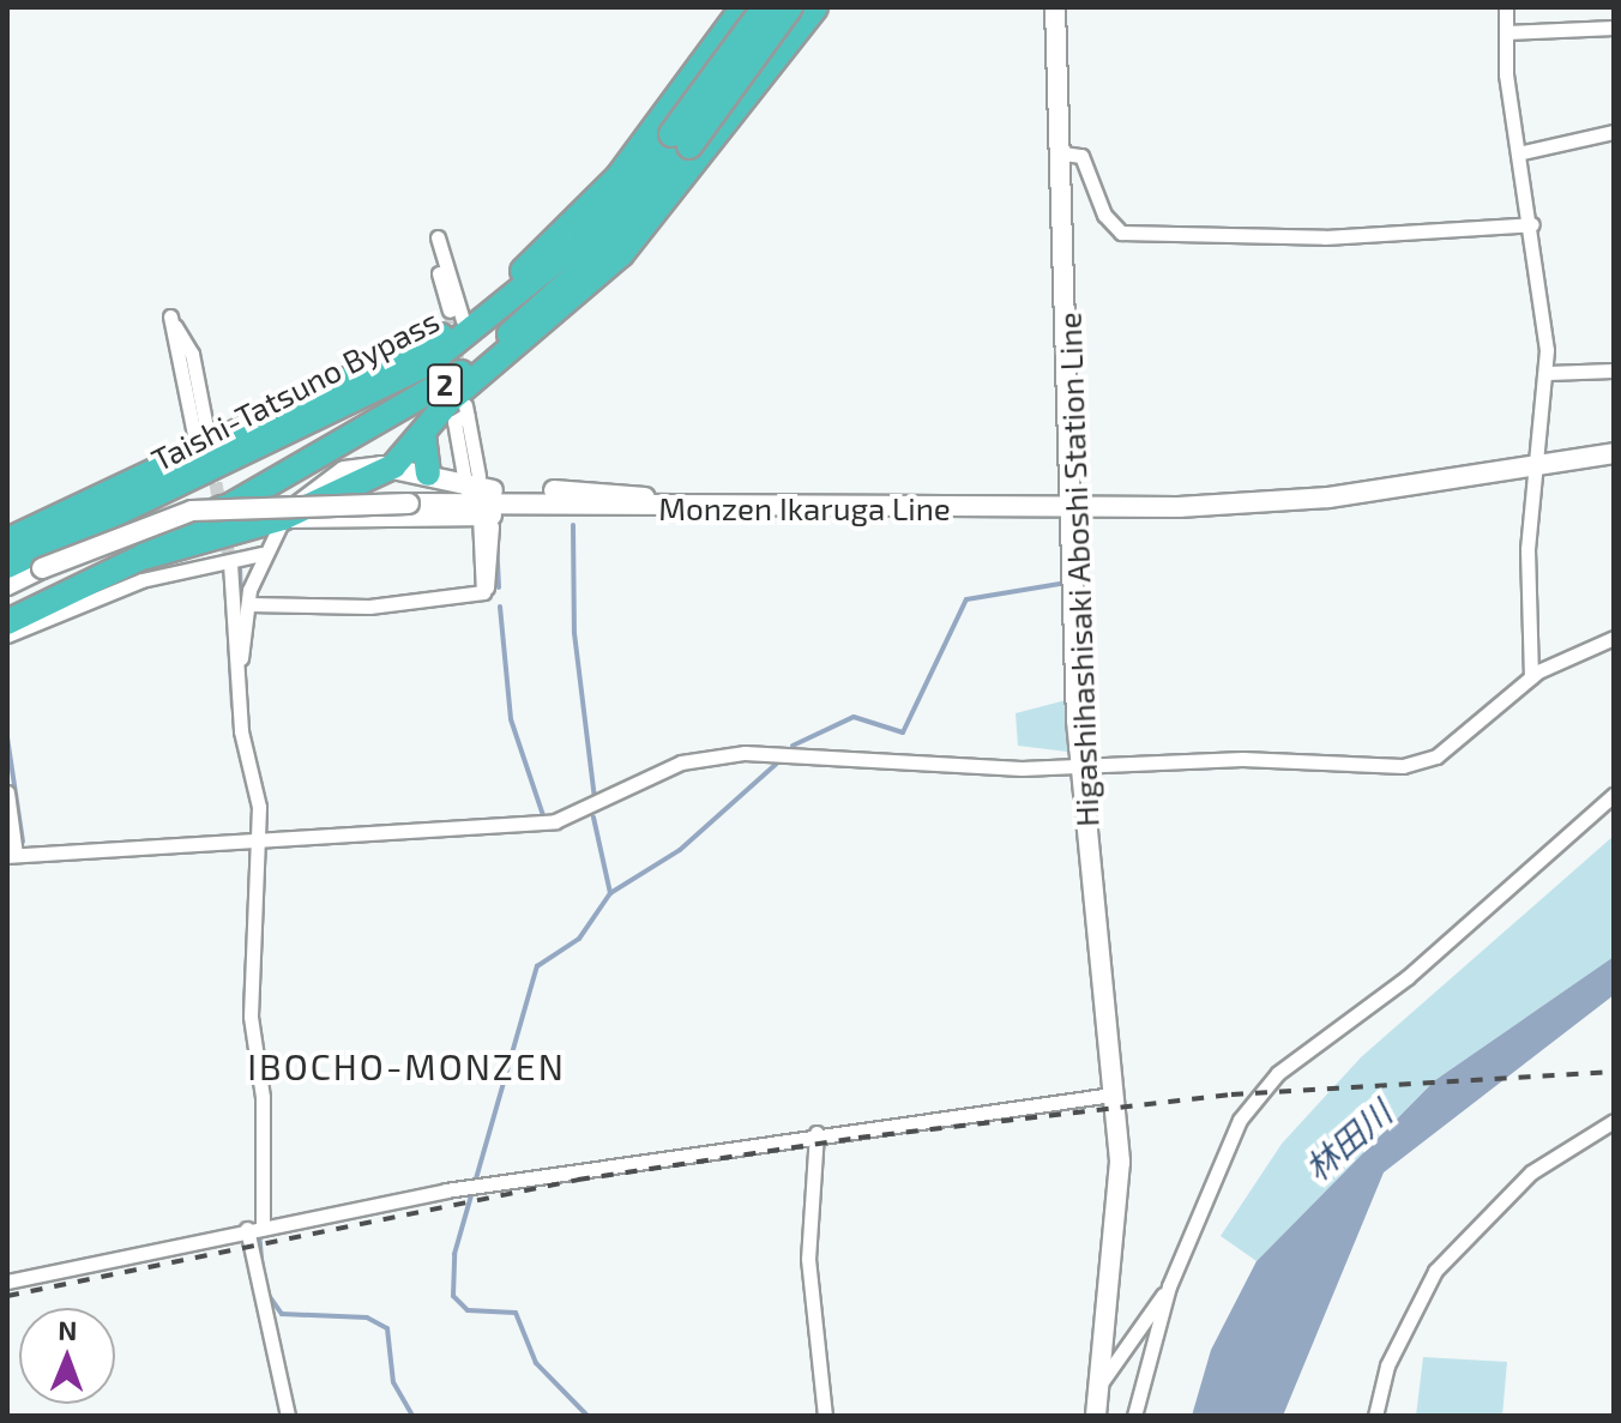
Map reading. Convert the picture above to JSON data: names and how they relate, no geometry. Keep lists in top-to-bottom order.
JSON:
{
  "streets": {
    "highway": ["2", "Taishi-Tatsuno Bypass"],
    "main road": ["Monzen Ikaruga Line", "Higashihashisaki Aboshi Station Line"]
  },
  "crossings": [
    ["2", "Taishi-Tatsuno Bypass"],
    ["Monzen Ikaruga Line", "Higashihashisaki Aboshi Station Line"]
  ],
  "districts": ["IBOCHO-MONZEN"],
  "water": ["林田川"],
  "north": "top"
}
